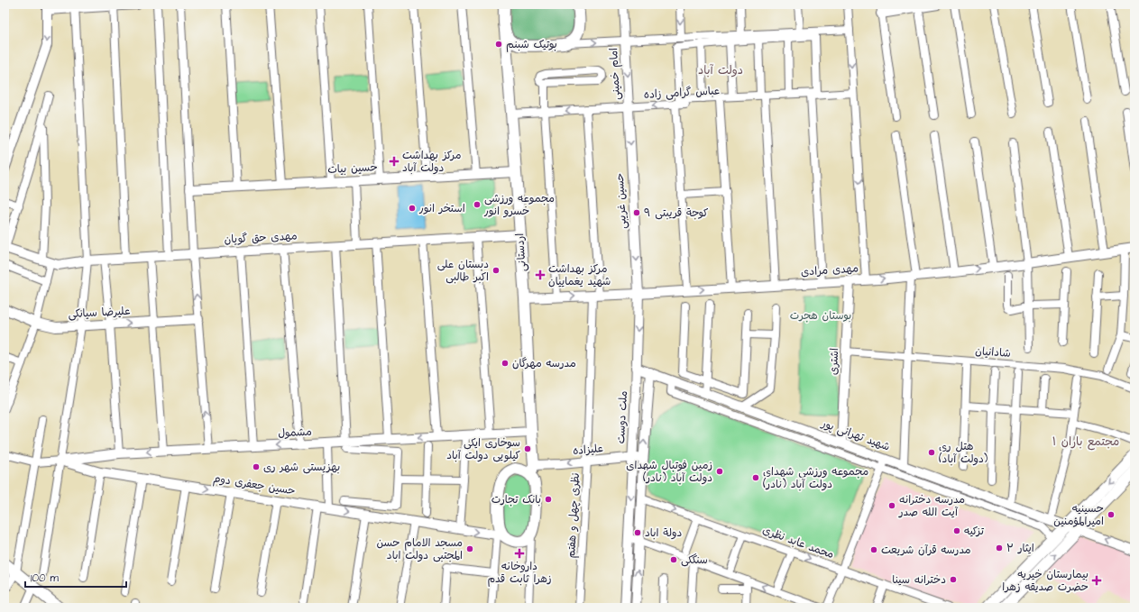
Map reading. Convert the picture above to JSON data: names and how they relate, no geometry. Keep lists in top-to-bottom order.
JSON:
{
  "streets": {
    "main road": ["اردستانی"],
    "street": [
      "امام خمینی",
      "عباس گرامی زاده",
      "حسین بیات",
      "حسین غریبی",
      "مهدی حق گویان",
      "مهدی مرادی",
      "علیرضا سیانکی",
      "شادانیان",
      "اشتری",
      "ملت دوست",
      "مشمول",
      "شهید تهرانی پور",
      "علیزاده",
      "حسین جعفری دوم",
      "نظری چهل و هفتم",
      "محمد عابد نظری"
    ]
  },
  "crossings": [
    ["امام خمینی", "عباس گرامی زاده"],
    ["امام خمینی", "حسین غریبی"],
    ["عباس گرامی زاده", "حسین غریبی"],
    ["عباس گرامی زاده", "اردستانی"],
    ["عباس گرامی زاده", "نظری چهل و هفتم"],
    ["حسین بیات", "اردستانی"],
    ["حسین غریبی", "مهدی مرادی"],
    ["حسین غریبی", "ملت دوست"],
    ["مهدی حق گویان", "اردستانی"],
    ["اردستانی", "مهدی مرادی"],
    ["اردستانی", "مشمول"],
    ["اردستانی", "علیزاده"],
    ["مهدی مرادی", "اشتری"],
    ["مهدی مرادی", "ملت دوست"],
    ["مهدی مرادی", "نظری چهل و هفتم"],
    ["شادانیان", "اشتری"],
    ["اشتری", "شهید تهرانی پور"],
    ["ملت دوست", "شهید تهرانی پور"],
    ["ملت دوست", "علیزاده"],
    ["مشمول", "حسین جعفری دوم"],
    ["علیزاده", "نظری چهل و هفتم"]
  ],
  "one_way": ["علیزاده"],
  "districts": ["دولت آباد", "مجتمع باران ١"],
  "parks": ["بوستان هجرت"],
  "places": {
    "other": [
      "بوتیک شبنم",
      "مجموعه ورزشی خسرو انور",
      "استخر انور",
      "۹ کوجة قریبتی",
      "دبستان علی اکبر طالبی",
      "مدرسه مهرگان",
      "سوخاری ایکی کیلویی دولت آباد",
      "هتل ری (دولت آباد)",
      "بهزیستی شهر ری",
      "زمین فوتبال شهدای دولت آباد (نادر)",
      "مجموعه ورزشی شهدای دولت آباد (نادر)",
      "بانک تجارت",
      "مدرسه دخترانه آیت الله صدر",
      "حسینیه امیرالمؤمنین",
      "تزکیه",
      "دولة اباد",
      "ایثار ۲",
      "مسجد الامام حسن المجتبى دولت اباد",
      "مدرسه قرآن شریعت",
      "سنگکی",
      "دخترانه سینا"
    ],
    "health": [
      "مرکز بهداشت دولت آباد",
      "مرکز بهداشت شهید یغماییان",
      "داروخانه زهرا ثابت قدم",
      "بیمارستان خیریه حضرت صدیقه زهرا"
    ]
  },
  "scale_bar": "100 m"
}
